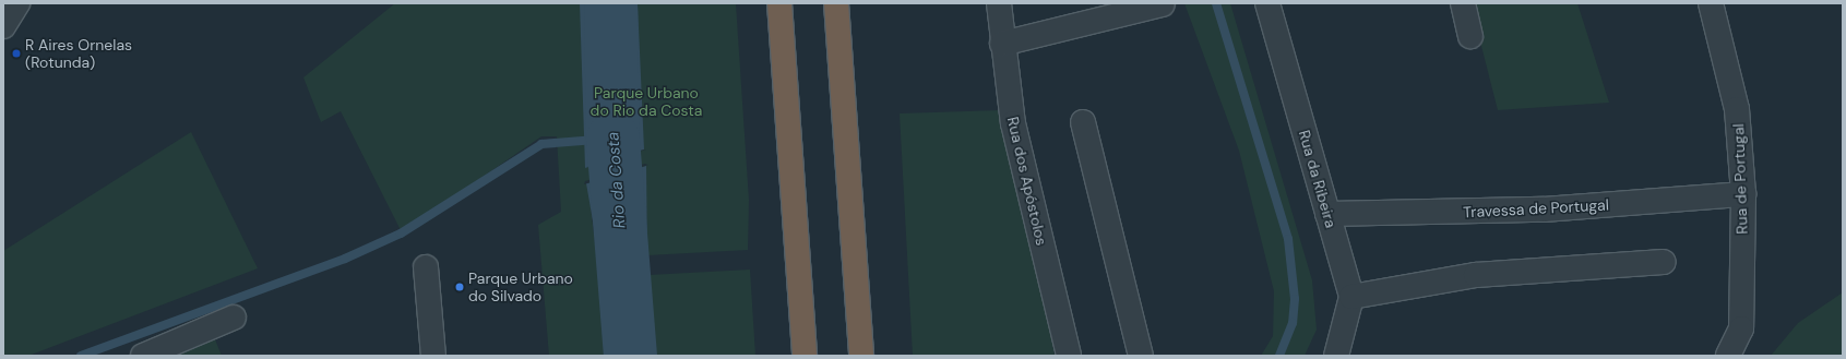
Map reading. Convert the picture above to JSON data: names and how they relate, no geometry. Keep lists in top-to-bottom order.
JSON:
{
  "streets": {
    "street": [
      "Rua da Ribeira",
      "Rua de Portugal",
      "Rua dos Apóstolos",
      "Travessa de Portugal"
    ]
  },
  "crossings": [
    ["Rua da Ribeira", "Travessa de Portugal"],
    ["Rua de Portugal", "Travessa de Portugal"]
  ],
  "water": ["Rio da Costa"],
  "parks": ["Parque Urbano do Rio da Costa"],
  "places": ["R Aires Ornelas (Rotunda)", "Parque Urbano do Silvado"]
}
